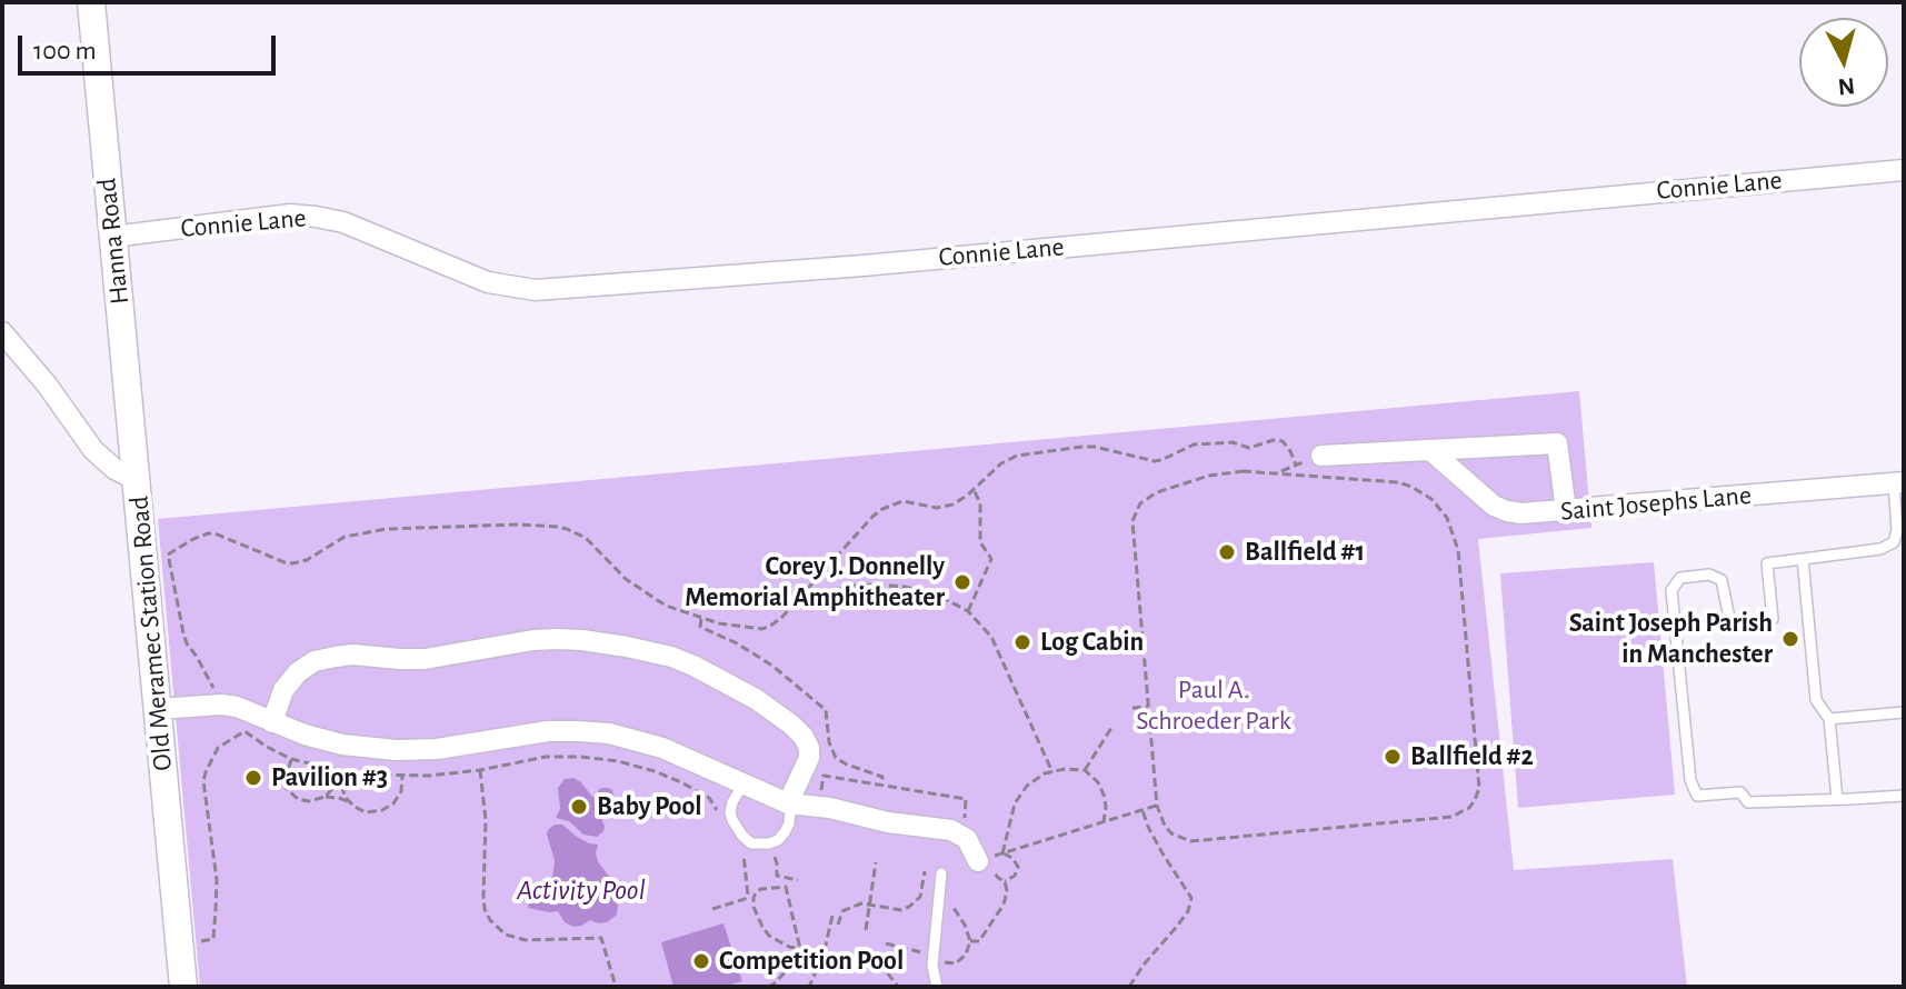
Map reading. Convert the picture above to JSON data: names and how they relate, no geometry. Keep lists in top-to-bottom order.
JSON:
{
  "streets": {
    "street": [
      "Connie Lane",
      "Hanna Road",
      "Saint Josephs Lane",
      "Old Meramec Station Road"
    ]
  },
  "crossings": [
    ["Connie Lane", "Hanna Road"],
    ["Hanna Road", "Old Meramec Station Road"]
  ],
  "water": ["Activity Pool"],
  "parks": ["Paul A. Schroeder Park"],
  "places": [
    "Ballfield #1",
    "Corey J. Donnelly Memorial Amphitheater",
    "Saint Joseph Parish in Manchester",
    "Log Cabin",
    "Ballfield #2",
    "Pavilion #3",
    "Baby Pool",
    "Competition Pool"
  ],
  "scale_bar": "100 m",
  "north": "bottom"
}
